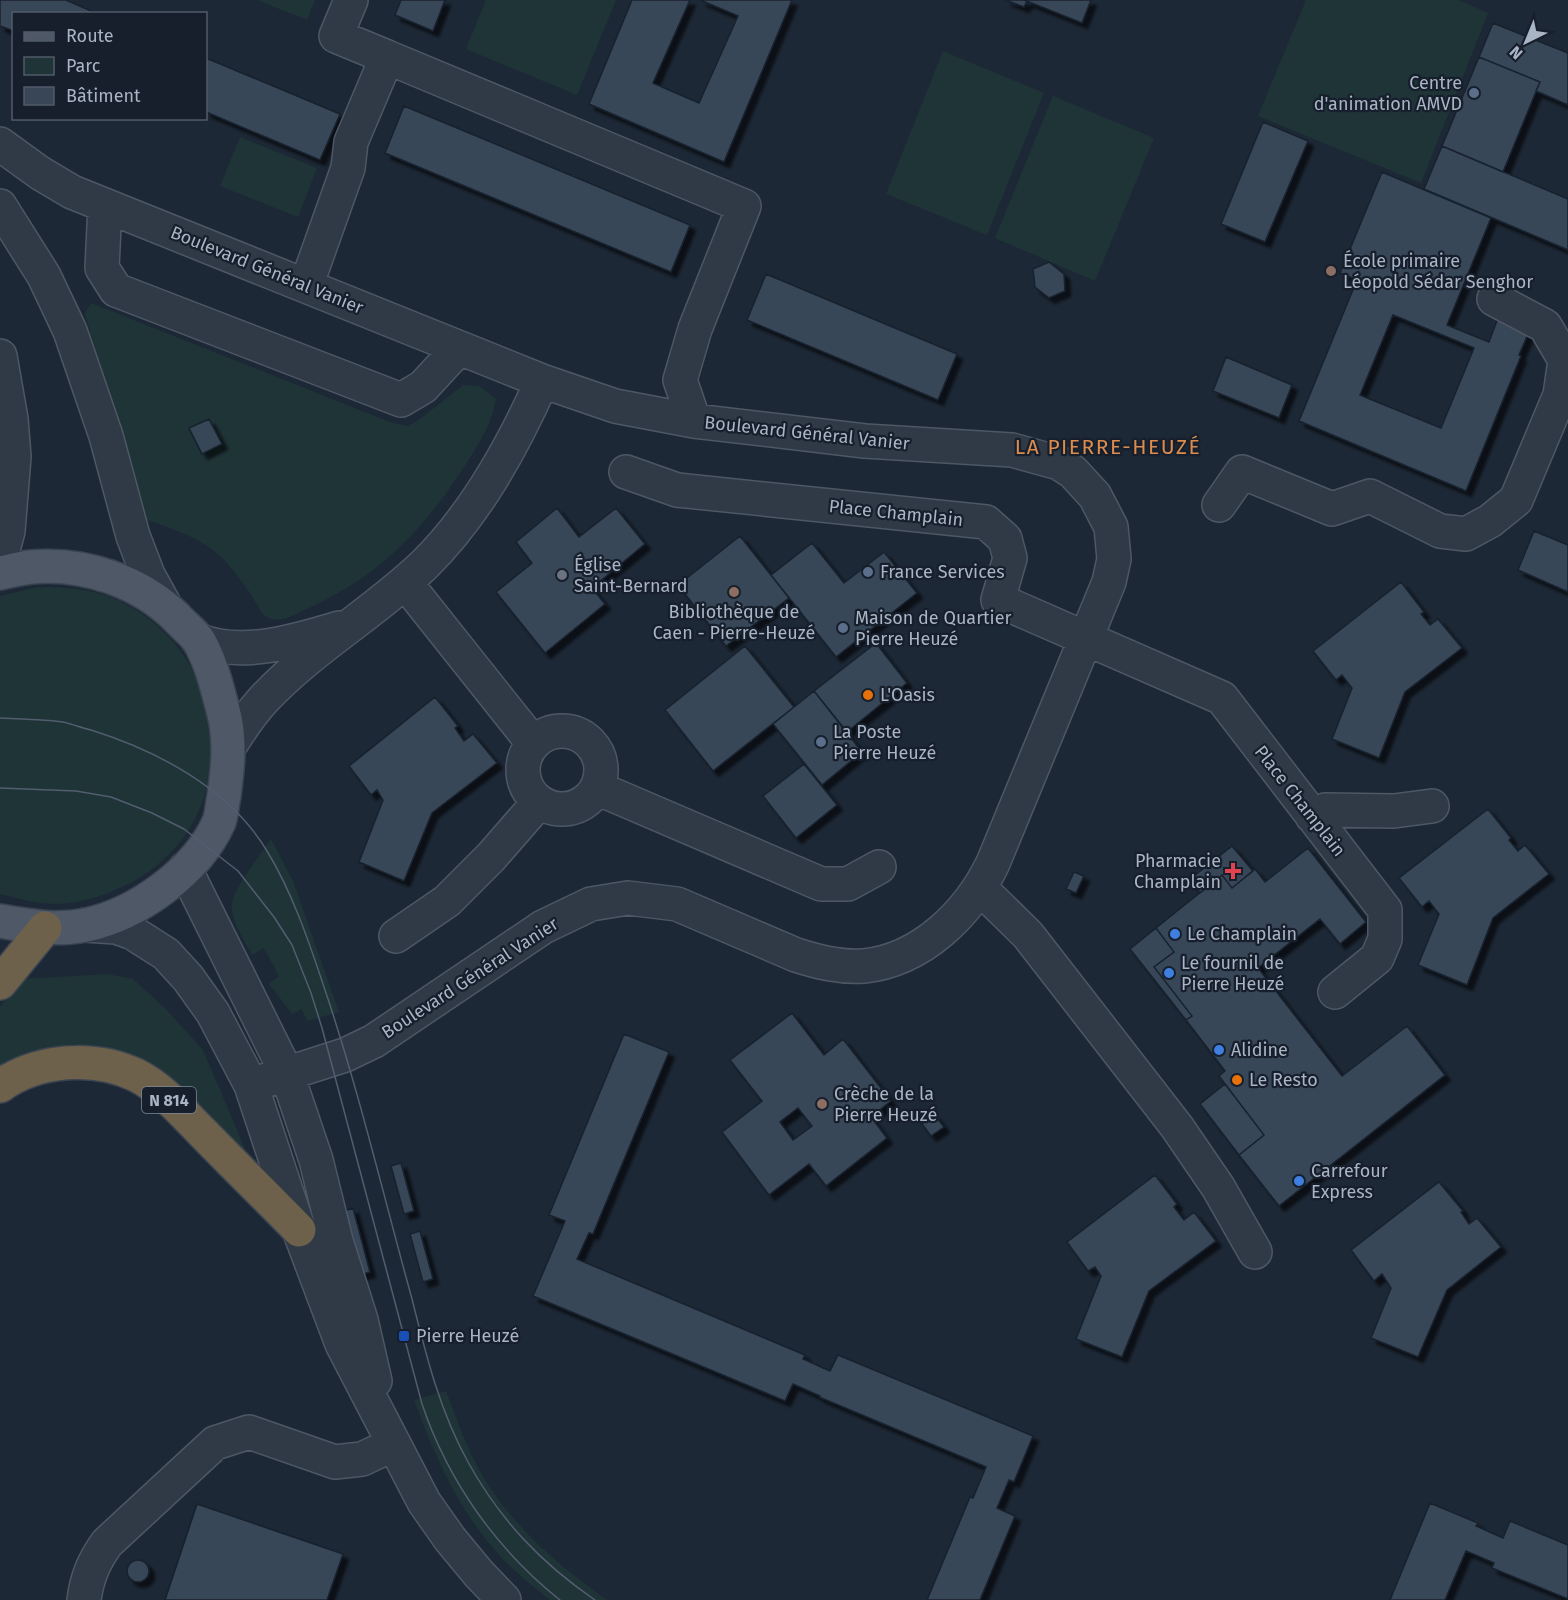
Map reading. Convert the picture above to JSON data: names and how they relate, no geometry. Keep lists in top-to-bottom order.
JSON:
{
  "streets": {
    "highway": ["N 814"],
    "street": ["Boulevard Général Vanier", "Place Champlain"]
  },
  "crossings": [
    ["Boulevard Général Vanier", "Place Champlain"]
  ],
  "districts": ["LA PIERRE-HEUZÉ"],
  "places": {
    "other": [
      "Centre d'animation AMVD",
      "École primaire Léopold Sédar Senghor",
      "France Services",
      "Église Saint-Bernard",
      "Bibliothèque de Caen - Pierre-Heuzé",
      "Maison de Quartier Pierre Heuzé",
      "L'Oasis",
      "La Poste Pierre Heuzé",
      "Le Champlain",
      "Le fournil de Pierre Heuzé",
      "Alidine",
      "Le Resto",
      "Crèche de la Pierre Heuzé",
      "Carrefour Express"
    ],
    "health": ["Pharmacie Champlain"],
    "transit": ["Pierre Heuzé"]
  },
  "legend": ["Route", "Parc", "Bâtiment"],
  "north": "bottom left"
}
